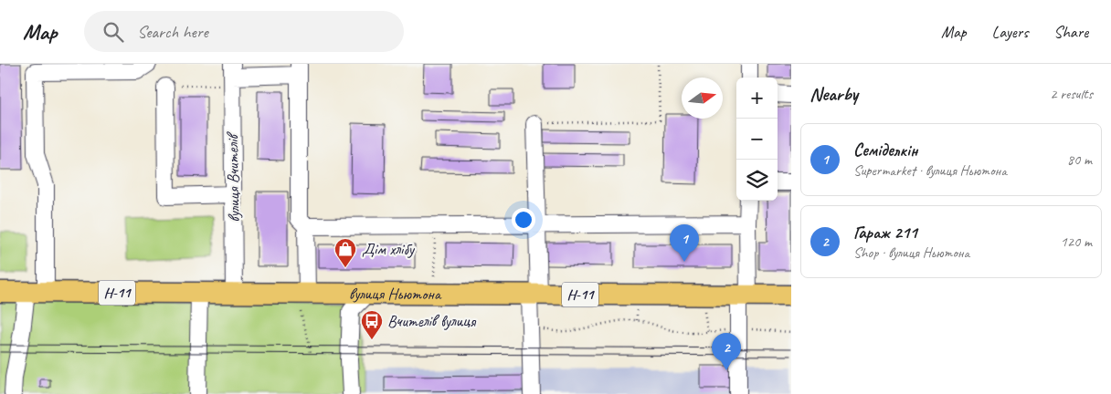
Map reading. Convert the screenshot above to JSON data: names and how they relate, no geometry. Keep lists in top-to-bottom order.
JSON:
{
  "streets": {
    "main road": ["Н-11", "вулиця Ньютона"],
    "street": ["вулиця Вчителів"]
  },
  "crossings": [
    ["вулиця Вчителів", "вулиця Ньютона"]
  ],
  "places": {
    "shop": ["Дім хлібу"],
    "bus stop": ["Вчителів вулиця"]
  },
  "north": "right",
  "page": {
    "header": "Map",
    "search": "Search here",
    "nav": ["Map", "Layers", "Share"],
    "heading": ["Nearby", "2 results"],
    "map_buttons": ["+", "−"],
    "list": [
      {
        "mark": "1",
        "name": "Семіделкін",
        "note": "Supermarket · вулиця Ньютона",
        "value": "80 m"
      },
      {
        "mark": "2",
        "name": "Гараж 211",
        "note": "Shop · вулиця Ньютона",
        "value": "120 m"
      }
    ],
    "pins": ["1", "2"]
  }
}
